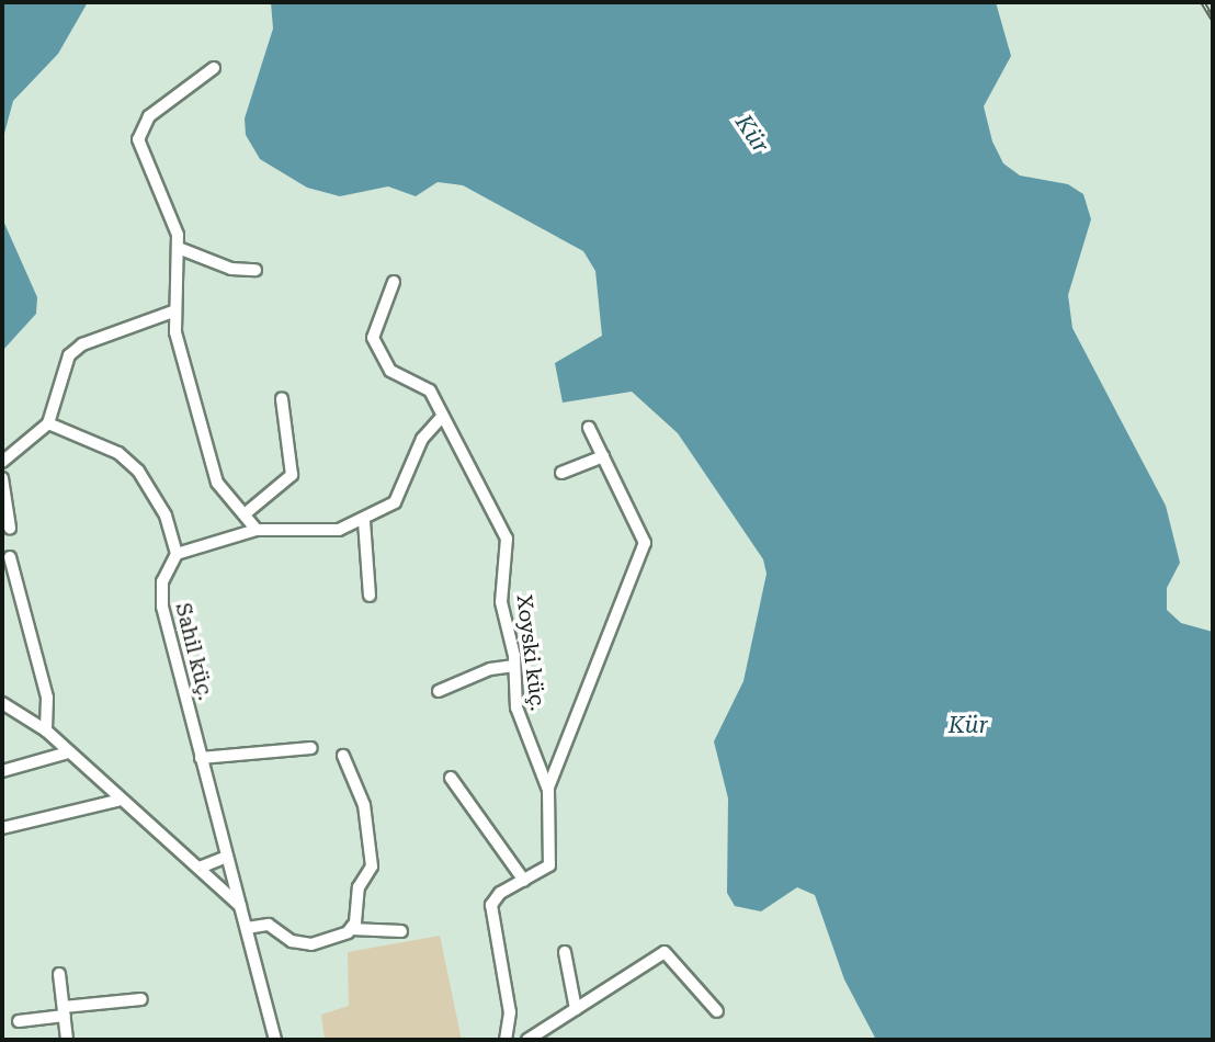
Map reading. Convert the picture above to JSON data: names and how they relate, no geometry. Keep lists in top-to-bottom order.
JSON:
{
  "streets": {
    "street": ["Sahil küç.", "Xoyski küç."]
  },
  "water": ["Kür"]
}
